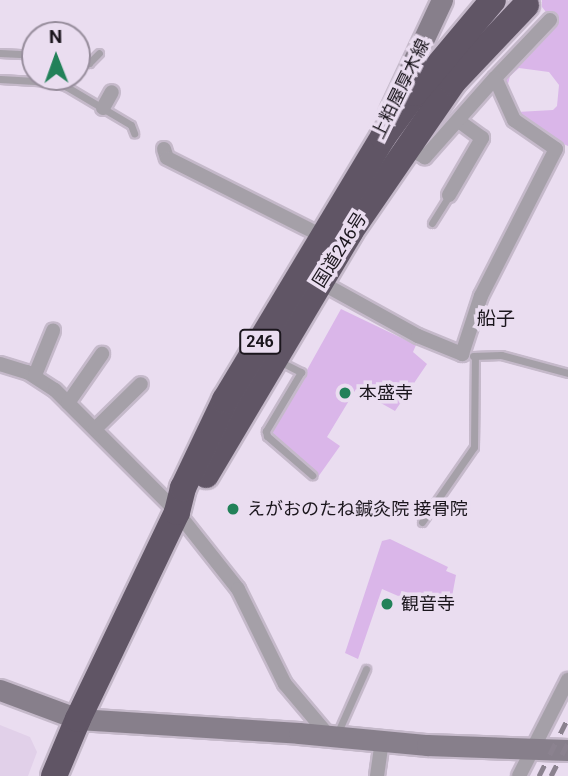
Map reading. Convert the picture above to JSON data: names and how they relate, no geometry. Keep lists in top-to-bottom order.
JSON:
{
  "streets": {
    "highway": ["国道246号", "246"],
    "street": ["上粕屋厚木線"]
  },
  "crossings": [
    ["上粕屋厚木線", "国道246号"]
  ],
  "districts": ["船子"],
  "places": ["本盛寺", "えがおのたね鍼灸院 接骨院", "観音寺"],
  "north": "top"
}
